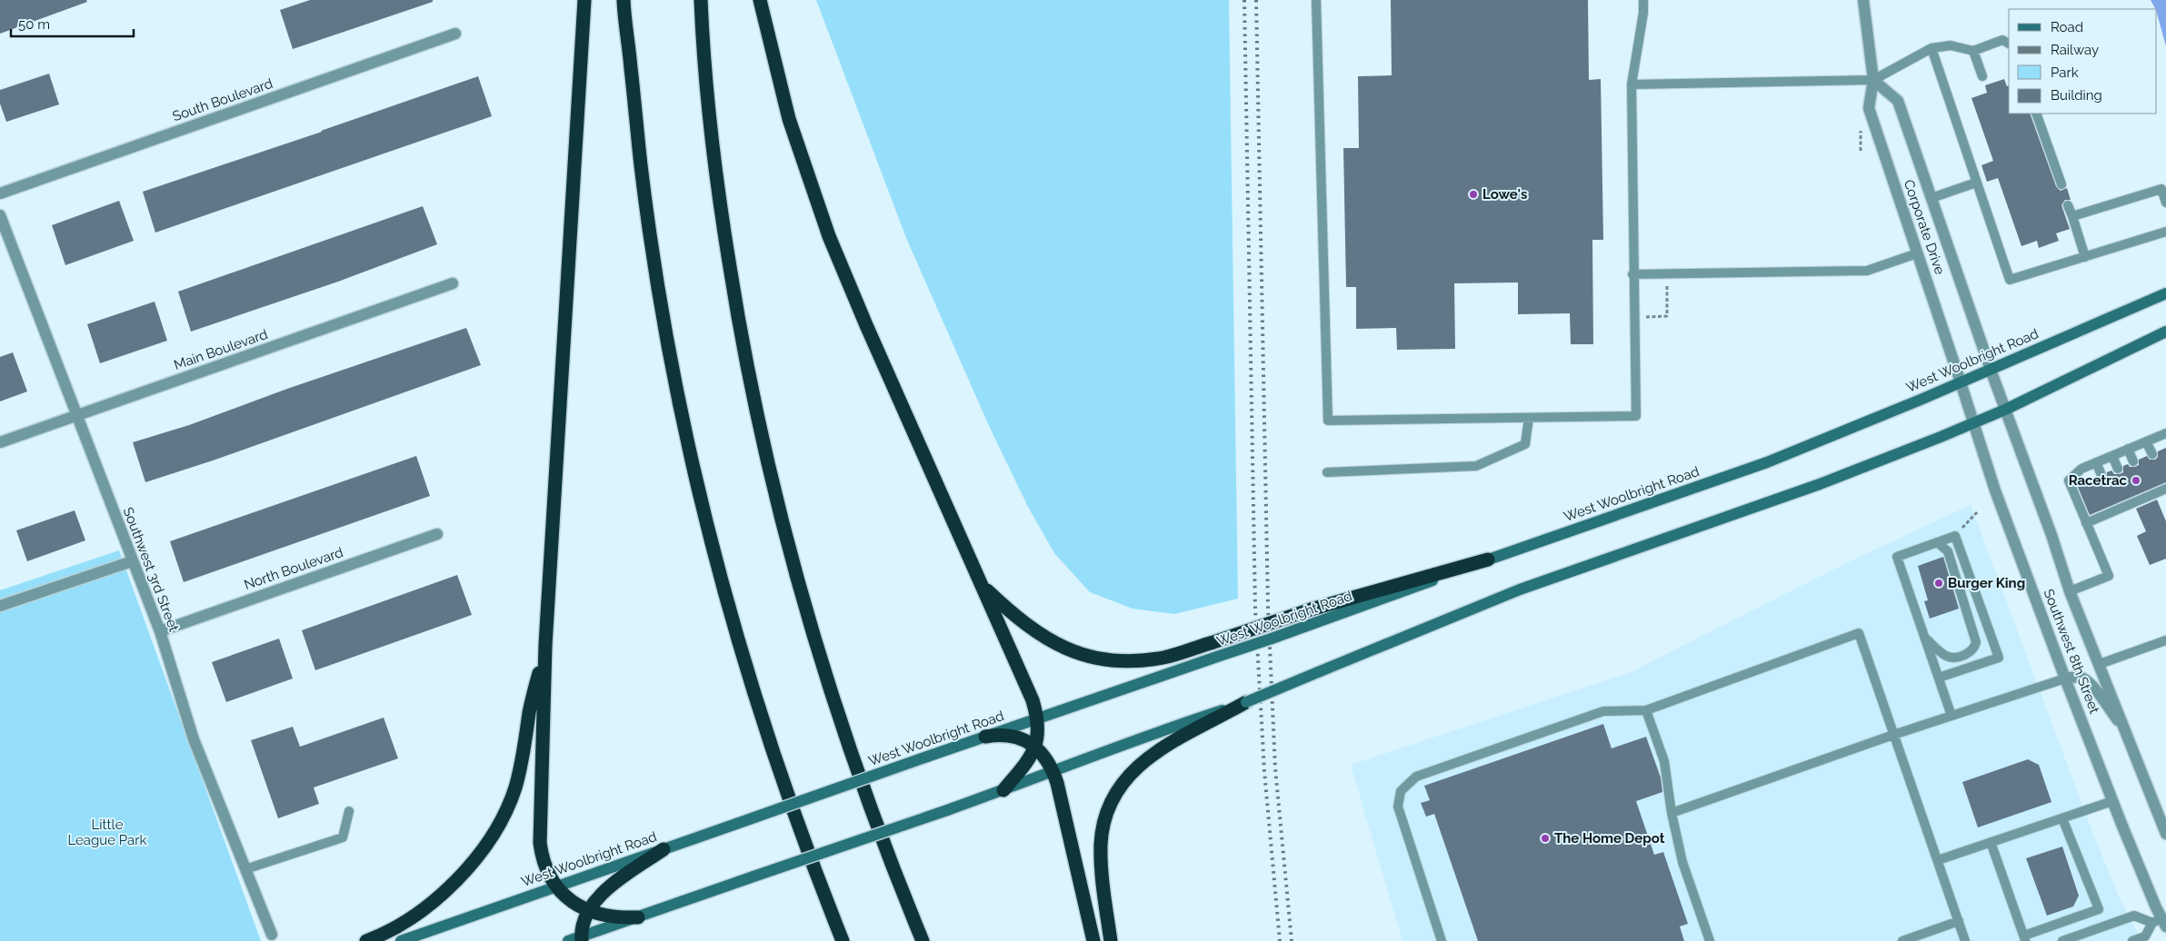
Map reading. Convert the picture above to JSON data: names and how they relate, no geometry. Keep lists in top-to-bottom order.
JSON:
{
  "streets": {
    "main road": ["West Woolbright Road"],
    "street": [
      "South Boulevard",
      "Corporate Drive",
      "Main Boulevard",
      "North Boulevard",
      "Southwest 3rd Street",
      "Southwest 8th Street"
    ]
  },
  "crossings": [
    ["Corporate Drive", "West Woolbright Road"],
    ["Corporate Drive", "Southwest 8th Street"],
    ["Main Boulevard", "Southwest 3rd Street"],
    ["West Woolbright Road", "Southwest 8th Street"],
    ["North Boulevard", "Southwest 3rd Street"]
  ],
  "parks": ["Little League Park"],
  "places": [
    "Lowe's",
    "Racetrac",
    "Burger King",
    "The Home Depot"
  ],
  "legend": [
    "Road",
    "Railway",
    "Park",
    "Building"
  ],
  "scale_bar": "50 m"
}
